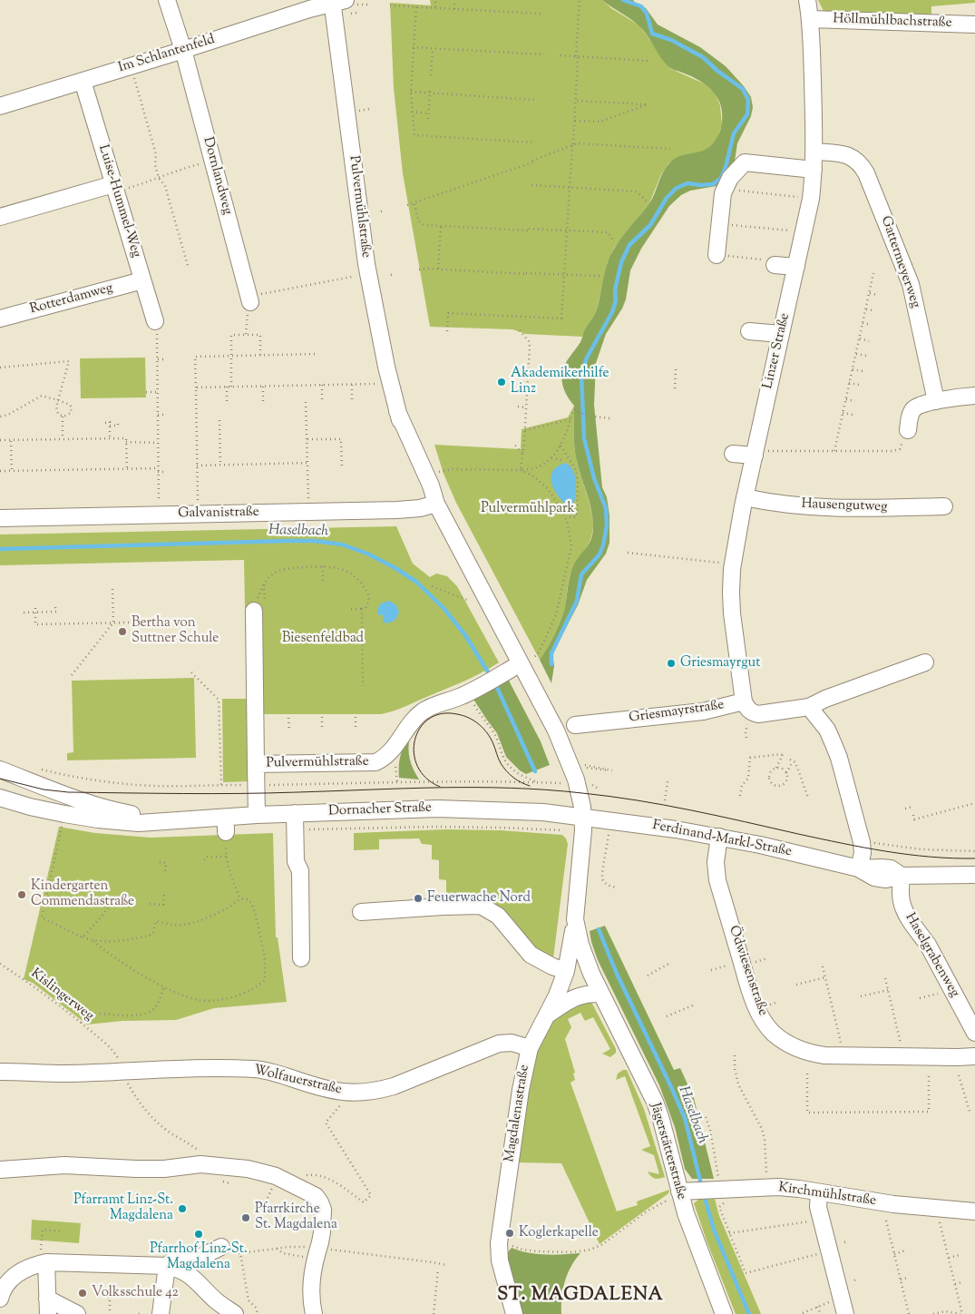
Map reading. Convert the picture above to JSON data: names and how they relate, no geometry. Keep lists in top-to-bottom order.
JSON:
{
  "streets": {
    "street": [
      "Höllmühlbachstraße",
      "Im Schlantenfeld",
      "Dornlandweg",
      "Luise-Hummel-Weg",
      "Pulvermühlstraße",
      "Gattermeyerweg",
      "Rotterdamweg",
      "Linzer Straße",
      "Hausengutweg",
      "Galvanistraße",
      "Griesmayrstraße",
      "Dornacher Straße",
      "Ferdinand-Markl-Straße",
      "Haselgrabenweg",
      "Ödwiesenstraße",
      "Wolfauerstraße",
      "Magdalenastraße",
      "Jägerstätterstraße",
      "Kirchmühlstraße"
    ],
    "path": ["Kislingerweg"]
  },
  "crossings": [
    ["Höllmühlbachstraße", "Linzer Straße"],
    ["Im Schlantenfeld", "Dornlandweg"],
    ["Im Schlantenfeld", "Luise-Hummel-Weg"],
    ["Im Schlantenfeld", "Pulvermühlstraße"],
    ["Luise-Hummel-Weg", "Rotterdamweg"],
    ["Pulvermühlstraße", "Galvanistraße"],
    ["Pulvermühlstraße", "Dornacher Straße"],
    ["Pulvermühlstraße", "Ferdinand-Markl-Straße"],
    ["Pulvermühlstraße", "Jägerstätterstraße"],
    ["Gattermeyerweg", "Linzer Straße"],
    ["Linzer Straße", "Hausengutweg"],
    ["Linzer Straße", "Griesmayrstraße"],
    ["Dornacher Straße", "Ferdinand-Markl-Straße"],
    ["Dornacher Straße", "Jägerstätterstraße"],
    ["Ferdinand-Markl-Straße", "Haselgrabenweg"],
    ["Ferdinand-Markl-Straße", "Ödwiesenstraße"],
    ["Ferdinand-Markl-Straße", "Jägerstätterstraße"],
    ["Wolfauerstraße", "Magdalenastraße"],
    ["Magdalenastraße", "Jägerstätterstraße"],
    ["Jägerstätterstraße", "Kirchmühlstraße"]
  ],
  "districts": ["ST. MAGDALENA"],
  "water": ["Haselbach"],
  "parks": ["Pulvermühlpark", "Biesenfeldbad"],
  "places": [
    "Akademikerhilfe Linz",
    "Bertha von Suttner Schule",
    "Griesmayrgut",
    "Kindergarten Commendastraße",
    "Feuerwache Nord",
    "Pfarramt Linz-St. Magdalena",
    "Pfarrkirche St. Magdalena",
    "Koglerkapelle",
    "Pfarrhof Linz-St. Magdalena",
    "Volksschule 42"
  ]
}
